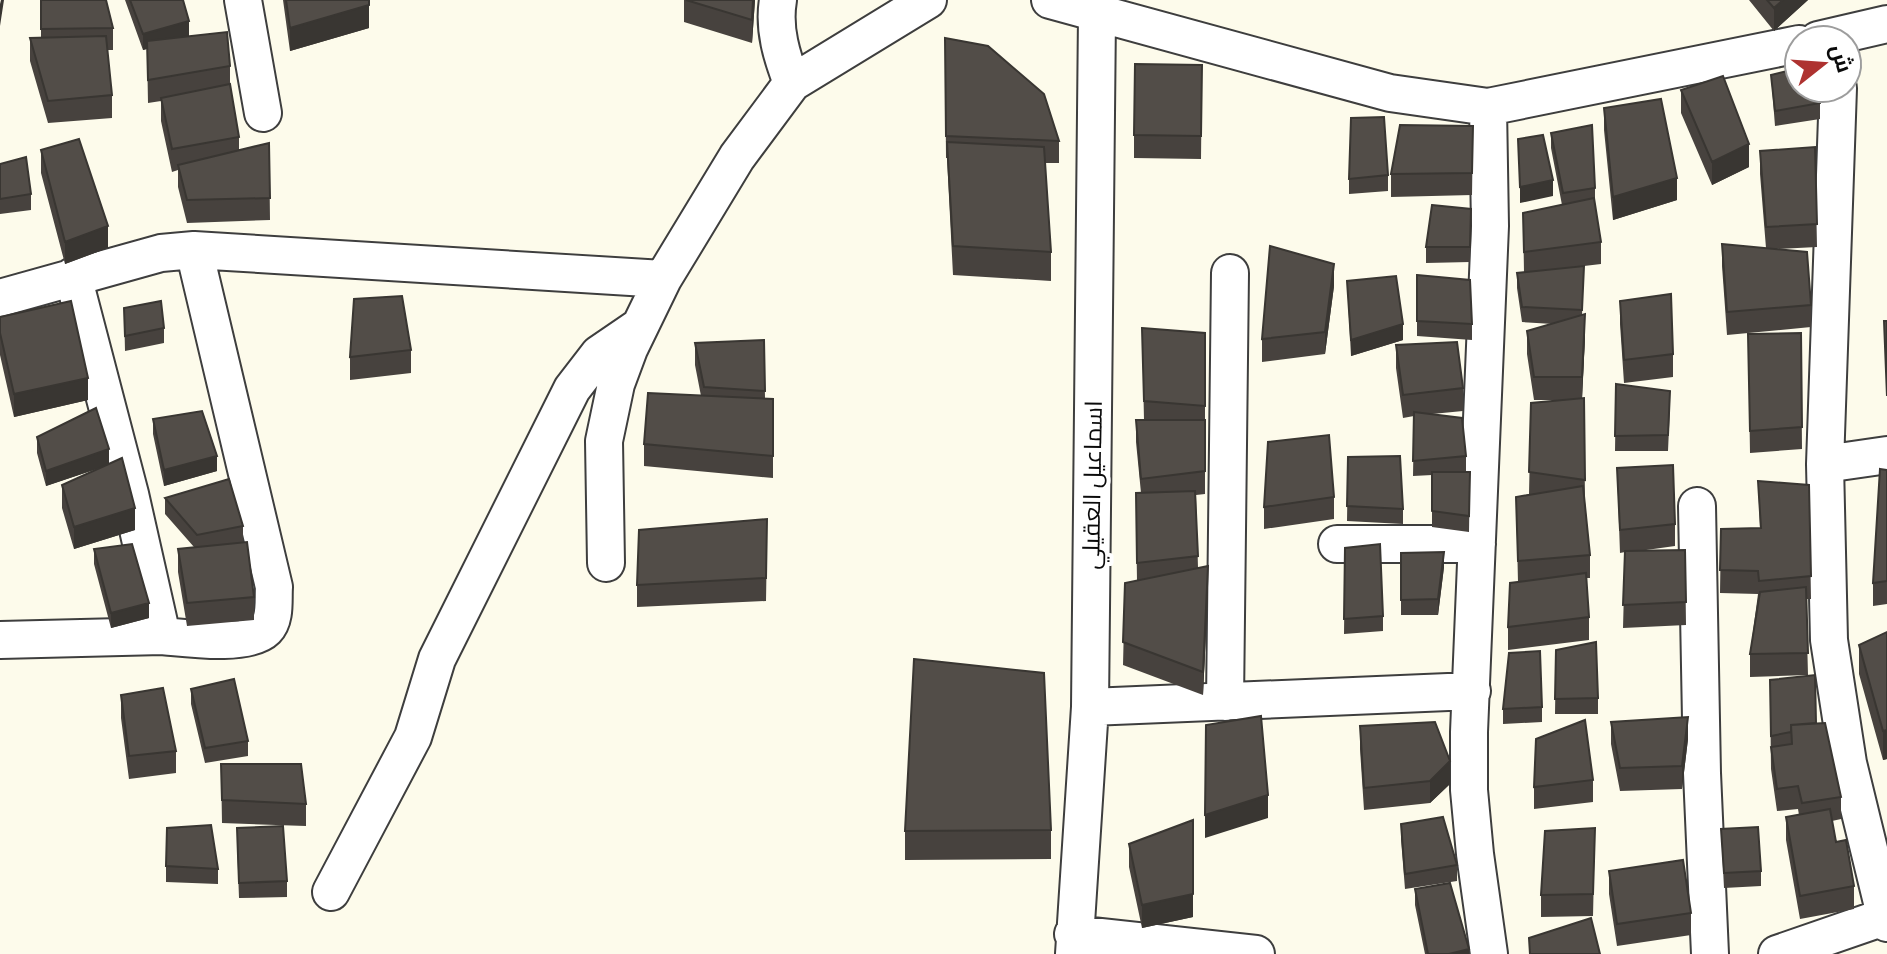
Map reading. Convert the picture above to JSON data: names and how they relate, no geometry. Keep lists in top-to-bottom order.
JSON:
{
  "streets": {
    "street": ["اسماعيل العقيلي"]
  },
  "north": "right"
}
